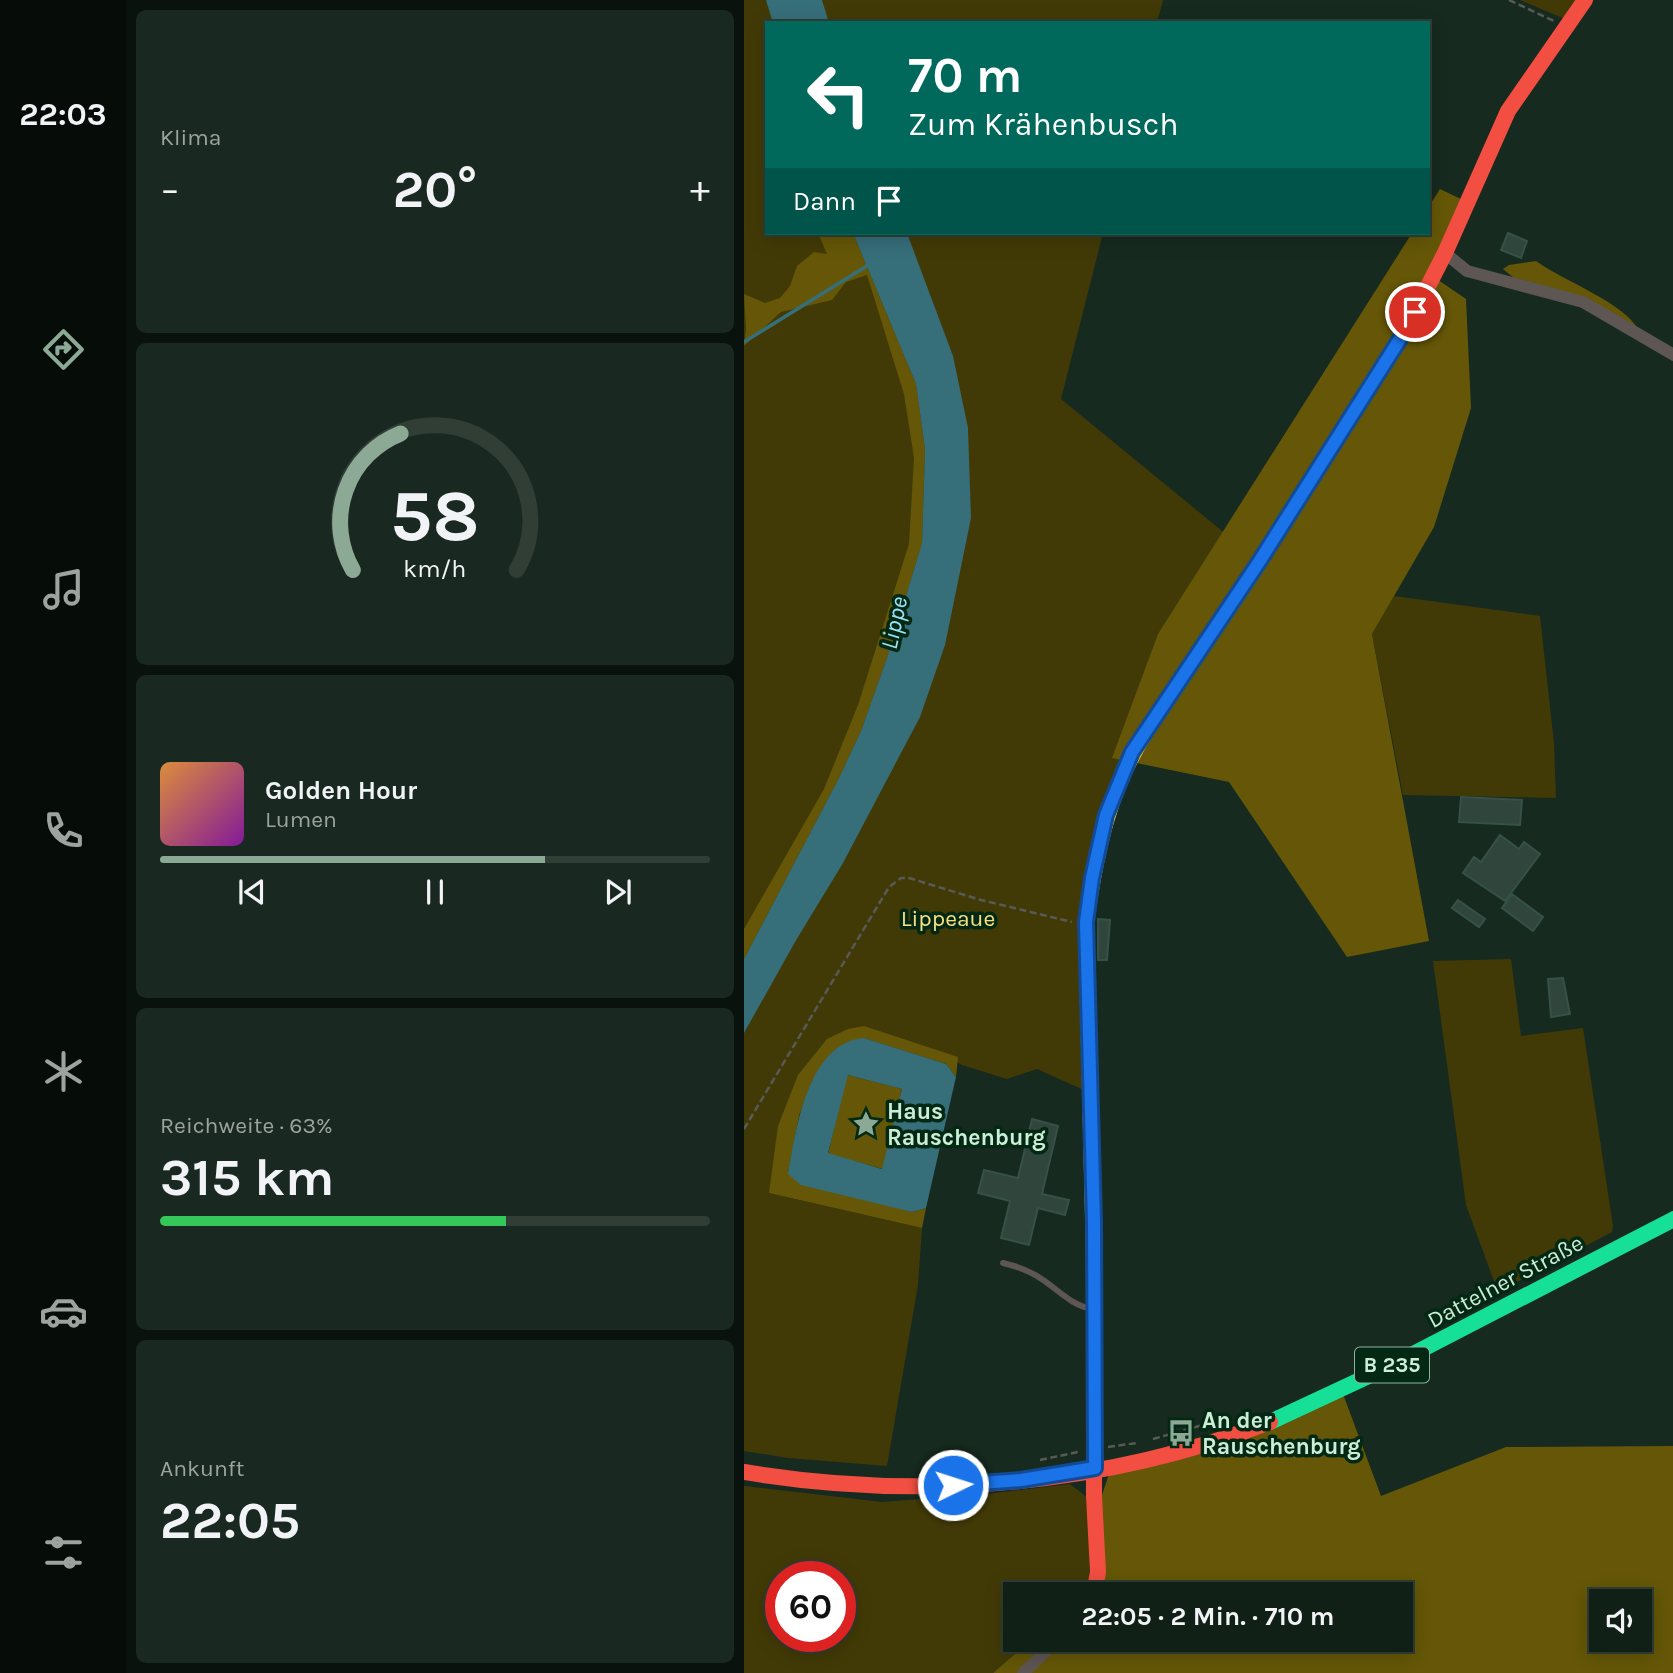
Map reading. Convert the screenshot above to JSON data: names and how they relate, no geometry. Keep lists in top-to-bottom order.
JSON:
{
  "streets": {
    "street": ["Dattelner Straße", "B 235"]
  },
  "water": ["Lippe"],
  "parks": ["Lippeaue"],
  "places": {
    "place": ["Haus Rauschenburg"],
    "bus stop": ["An der Rauschenburg"]
  },
  "page": {
    "tabs": "22:03",
    "tile": [
      "Klima",
      ["Reichweite · 63%", "315 km"],
      ["Ankunft", "22:05"]
    ],
    "turn": ["70 m", "Zum Krähenbusch"],
    "heat": ["−", "20°", "+"],
    "then": "Dann",
    "song": ["Golden Hour", "Lumen"],
    "limit": "60",
    "trip": "22:05 · 2 Min. · 710 m",
    "gauge": ["58", "km/h"]
  }
}
